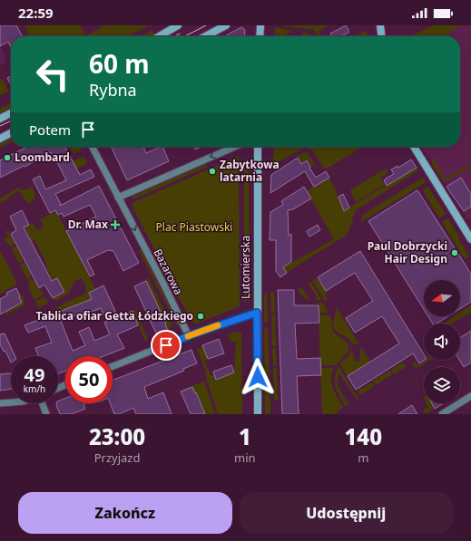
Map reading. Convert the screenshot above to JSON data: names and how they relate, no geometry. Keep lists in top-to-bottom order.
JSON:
{
  "streets": {
    "main road": ["Lutomierska"],
    "street": ["Bazarowa"]
  },
  "one_way": ["Bazarowa"],
  "parks": ["Plac Piastowski"],
  "places": {
    "other": [
      "Loombard",
      "Zabytkowa latarnia",
      "Paul Dobrzycki Hair Design",
      "Tablica ofiar Getta Łódzkiego"
    ],
    "health": ["Dr. Max"]
  },
  "north": "left",
  "page": {
    "status": "22:59",
    "turn": ["60 m", "Rybna"],
    "then": "Potem",
    "speed": "49 km/h",
    "limit": "50",
    "eta": [
      "23:00",
      "Przyjazd",
      "1",
      "min",
      "140",
      "m"
    ],
    "buttons": ["Zakończ", "Udostępnij"]
  }
}
